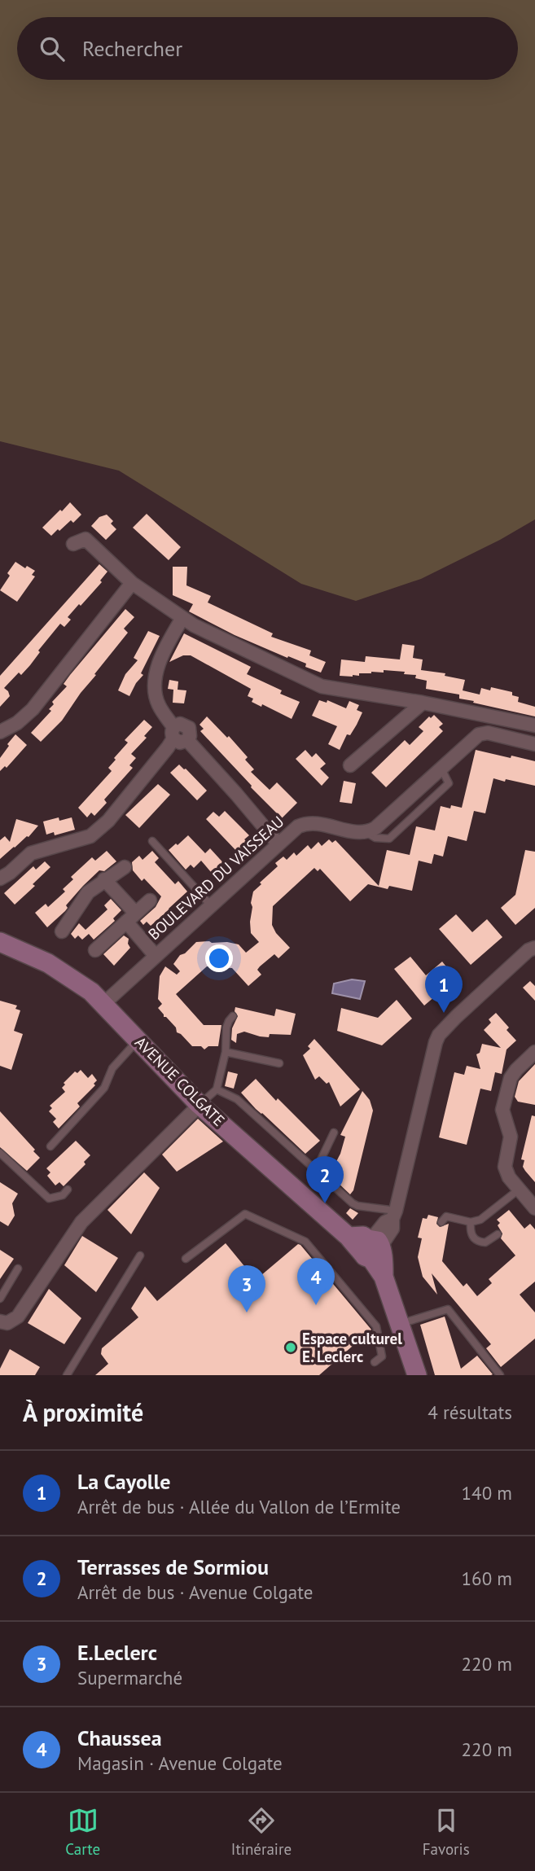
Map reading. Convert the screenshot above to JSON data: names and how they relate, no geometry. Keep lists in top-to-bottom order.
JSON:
{
  "streets": {
    "street": ["BOULEVARD DU VAISSEAU", "AVENUE COLGATE"]
  },
  "crossings": [
    ["BOULEVARD DU VAISSEAU", "AVENUE COLGATE"]
  ],
  "places": ["Espace culturel E. Leclerc"],
  "page": {
    "search": "Rechercher",
    "pins": [
      "1",
      "2",
      "4",
      "3"
    ],
    "heading": ["À proximité", "4 résultats"],
    "list": [
      {
        "mark": "1",
        "name": "La Cayolle",
        "note": "Arrêt de bus · Allée du Vallon de l’Ermite",
        "value": "140 m"
      },
      {
        "mark": "2",
        "name": "Terrasses de Sormiou",
        "note": "Arrêt de bus · Avenue Colgate",
        "value": "160 m"
      },
      {
        "mark": "3",
        "name": "E.Leclerc",
        "note": "Supermarché",
        "value": "220 m"
      },
      {
        "mark": "4",
        "name": "Chaussea",
        "note": "Magasin · Avenue Colgate",
        "value": "220 m"
      }
    ],
    "nav": ["Carte", "Itinéraire", "Favoris"]
  }
}
